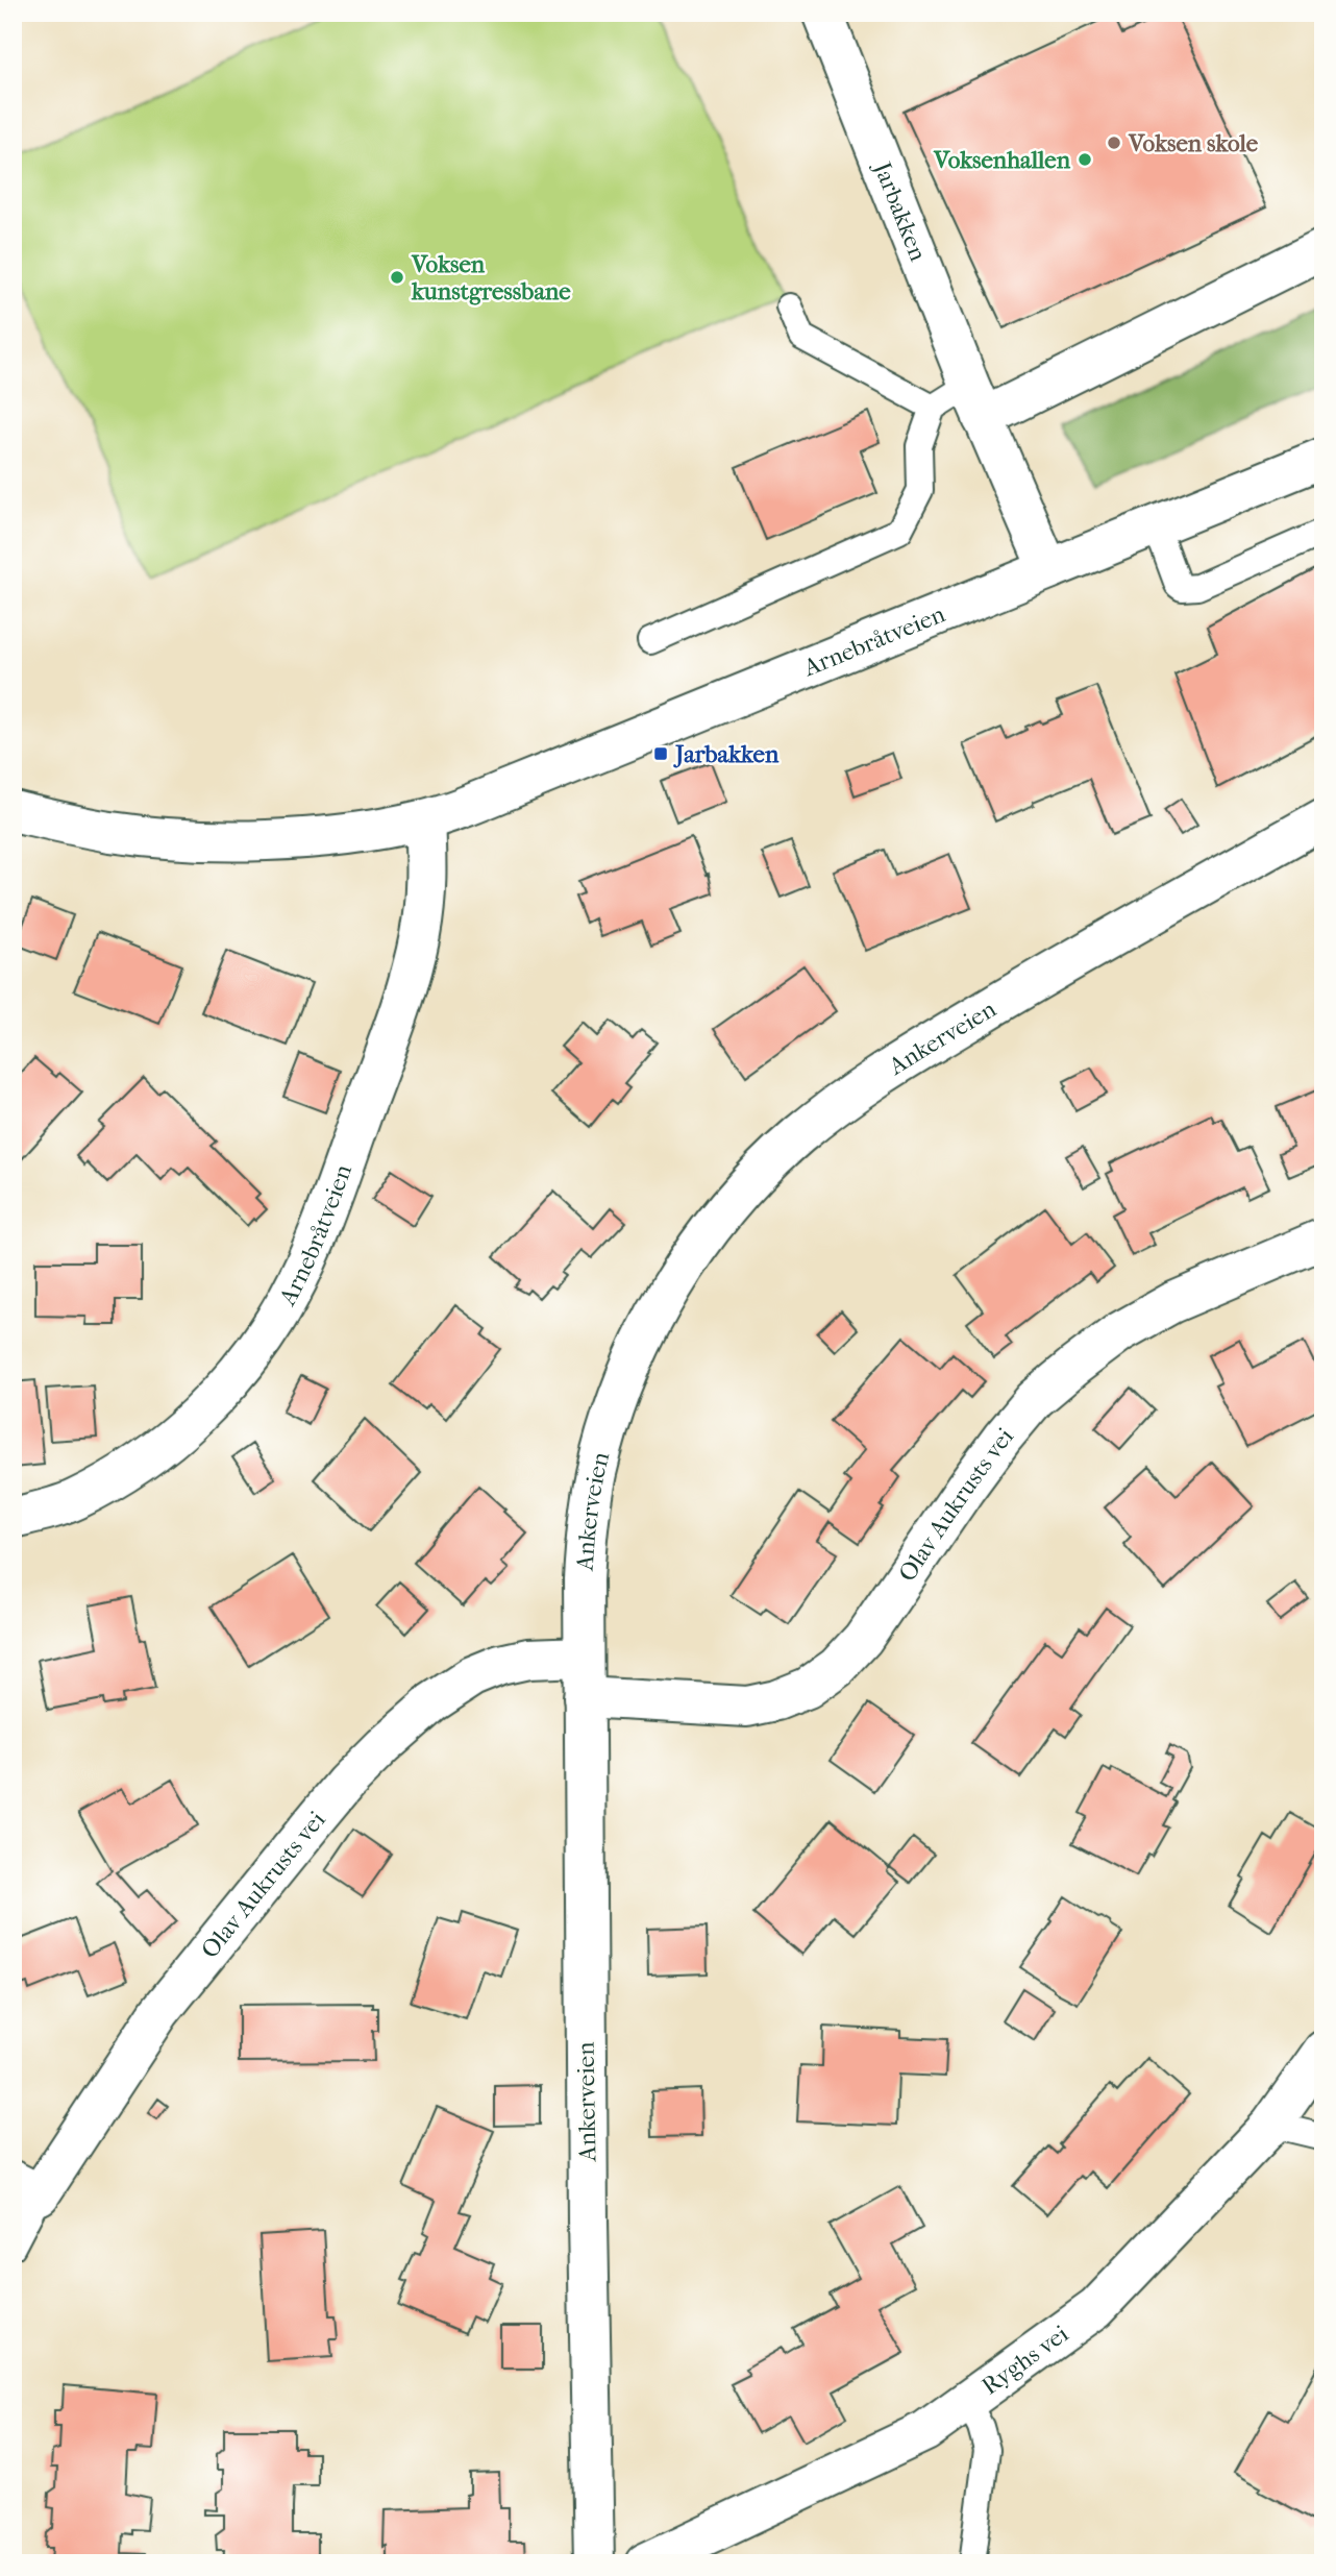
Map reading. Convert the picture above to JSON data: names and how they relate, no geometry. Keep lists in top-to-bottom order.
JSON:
{
  "streets": {
    "street": [
      "Jarbakken",
      "Arnebråtveien",
      "Ankerveien",
      "Olav Aukrusts vei",
      "Ryghs vei"
    ]
  },
  "crossings": [
    ["Jarbakken", "Arnebråtveien"],
    ["Ankerveien", "Olav Aukrusts vei"]
  ],
  "places": {
    "other": ["Voksen skole", "Voksenhallen", "Voksen kunstgressbane"],
    "transit": ["Jarbakken"]
  }
}
